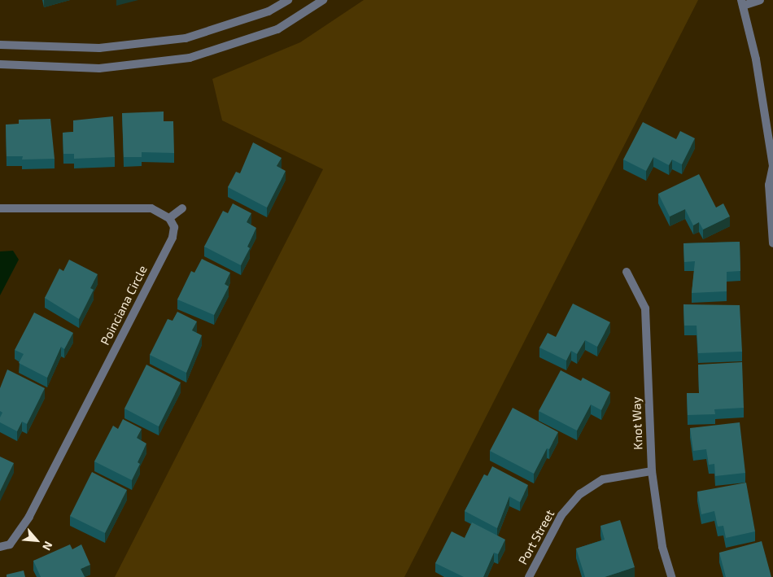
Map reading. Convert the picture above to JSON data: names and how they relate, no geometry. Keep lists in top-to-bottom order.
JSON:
{
  "streets": {
    "street": ["Poinciana Circle", "Knot Way", "Port Street"]
  },
  "crossings": [
    ["Knot Way", "Port Street"]
  ],
  "north": "bottom right"
}
